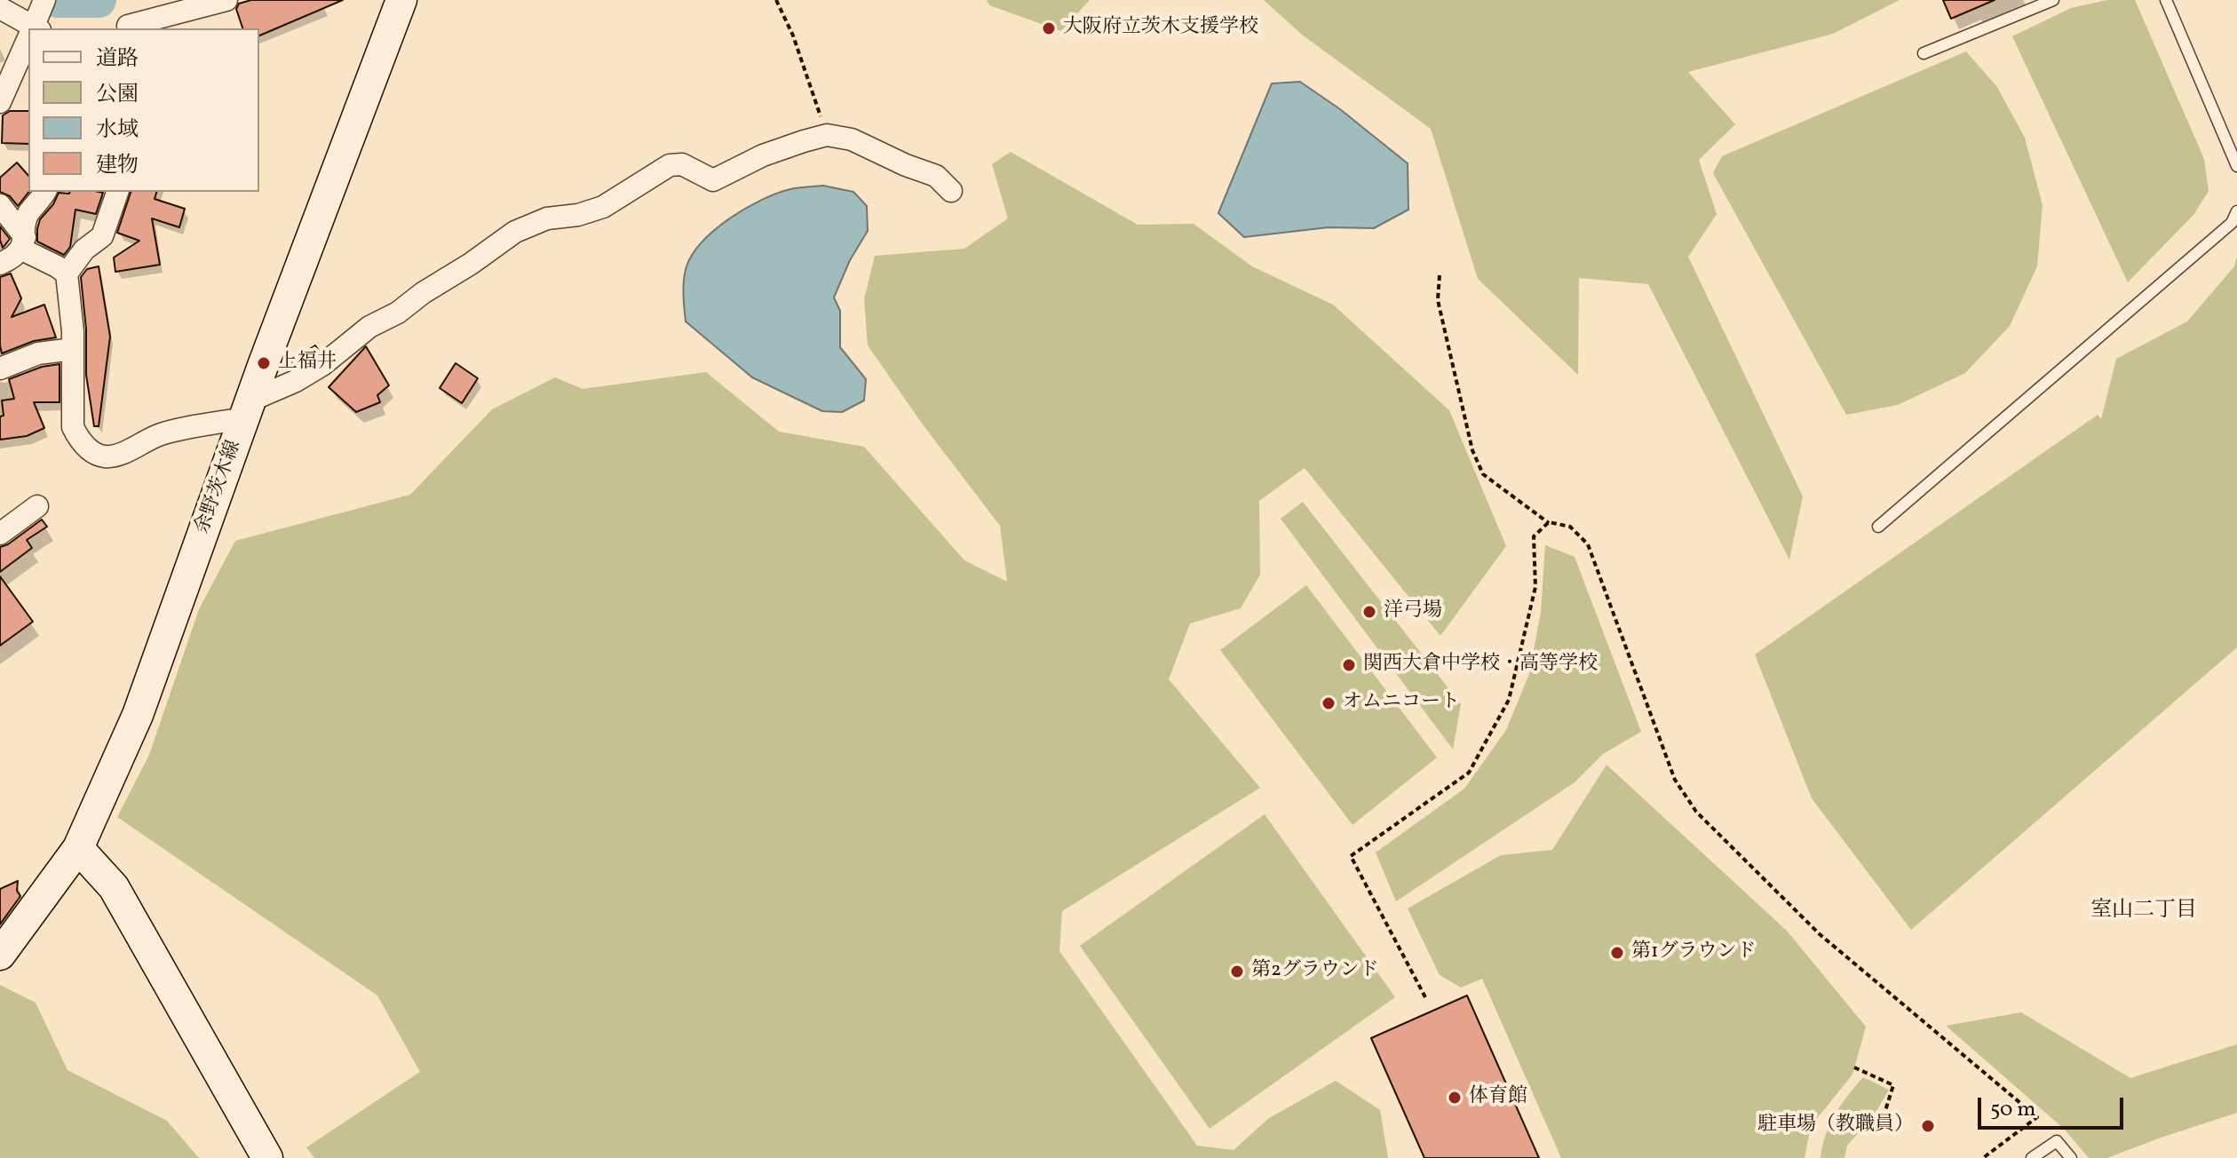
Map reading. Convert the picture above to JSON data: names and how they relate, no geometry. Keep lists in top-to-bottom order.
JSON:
{
  "streets": {
    "main road": ["余野茨木線"]
  },
  "districts": ["室山二丁目"],
  "places": [
    "大阪府立茨木支援学校",
    "上福井",
    "洋弓場",
    "関西大倉中学校・高等学校",
    "オムニコート",
    "第1グラウンド",
    "第2グラウンド",
    "体育館",
    "駐車場（教職員）"
  ],
  "legend": [
    "道路",
    "公園",
    "水域",
    "建物"
  ],
  "scale_bar": "50 m"
}
